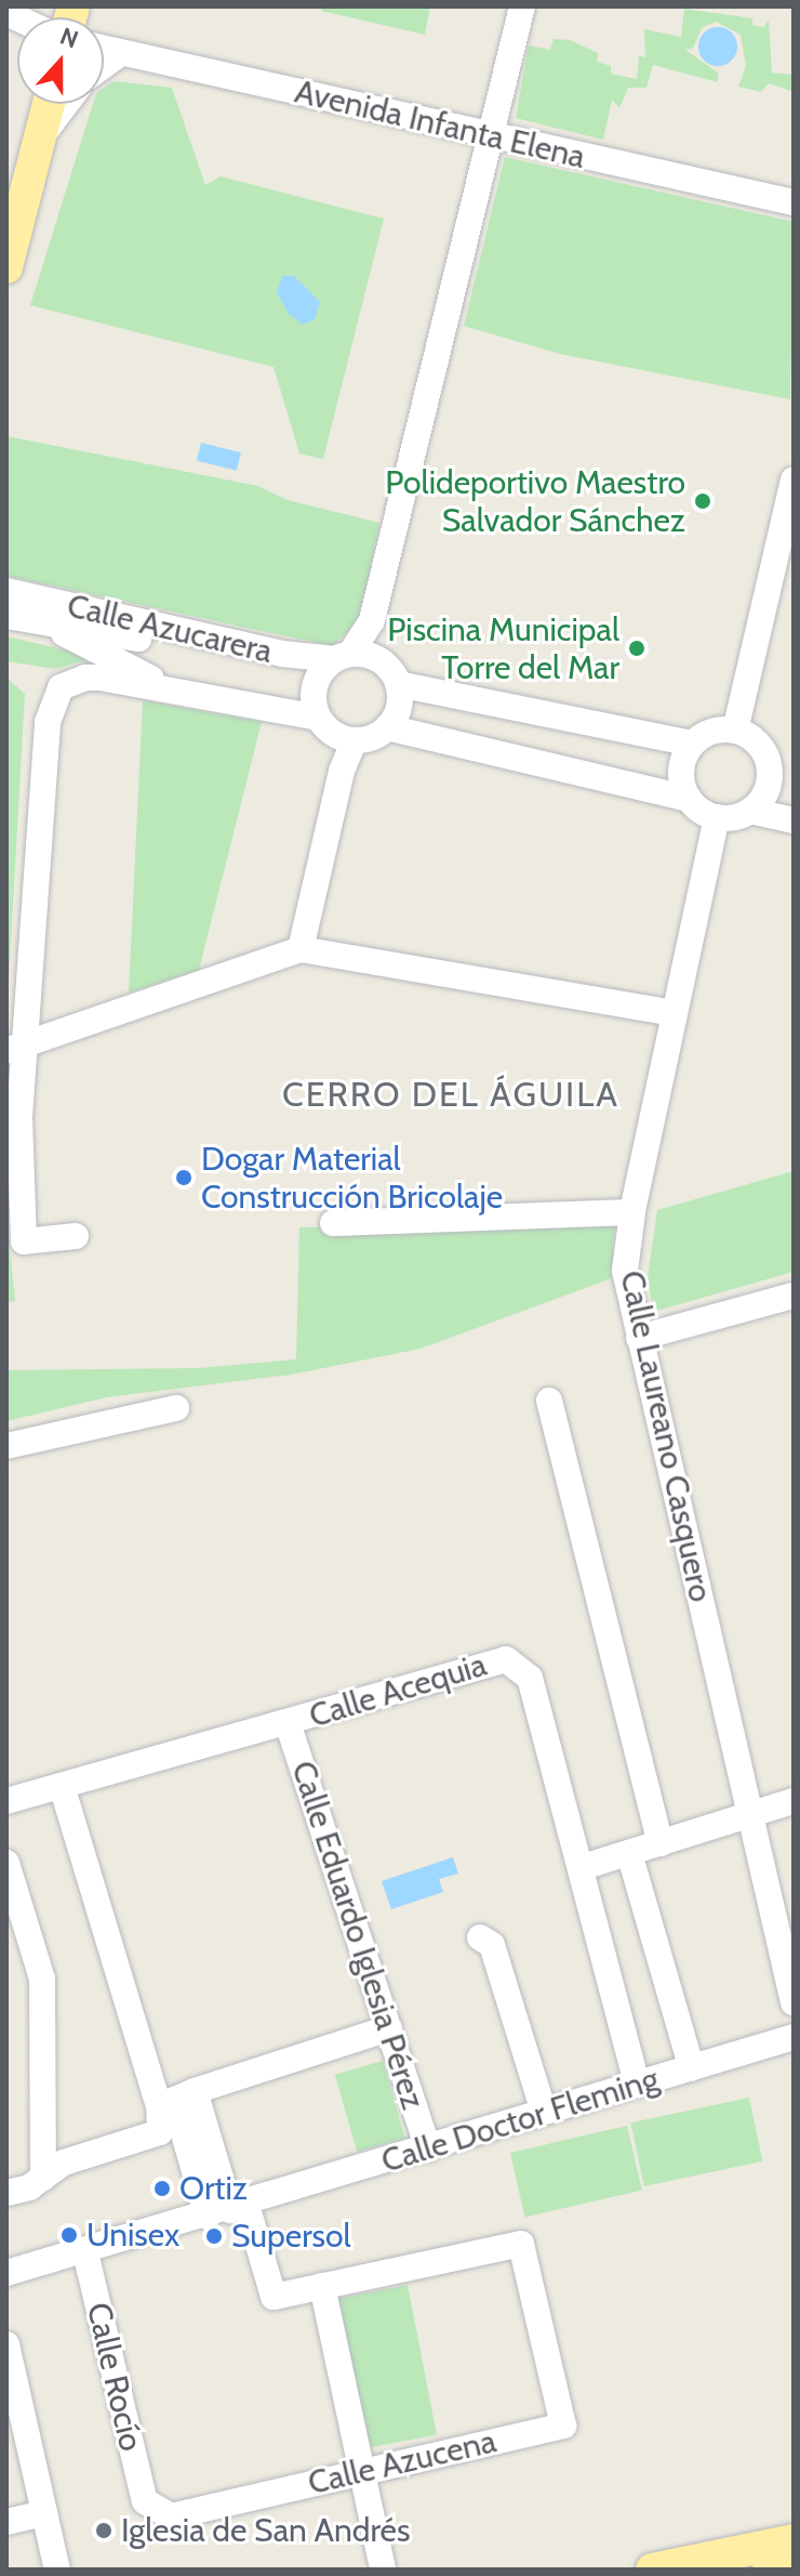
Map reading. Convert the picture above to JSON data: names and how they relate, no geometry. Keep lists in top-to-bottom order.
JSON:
{
  "streets": {
    "street": [
      "Avenida Infanta Elena",
      "Calle Azucarera",
      "Calle Laureano Casquero",
      "Calle Acequia",
      "Calle Eduardo Iglesia Pérez",
      "Calle Doctor Fleming",
      "Calle Rocío",
      "Calle Azucena"
    ]
  },
  "crossings": [
    ["Calle Acequia", "Calle Eduardo Iglesia Pérez"],
    ["Calle Acequia", "Calle Doctor Fleming"],
    ["Calle Eduardo Iglesia Pérez", "Calle Doctor Fleming"],
    ["Calle Doctor Fleming", "Calle Rocío"],
    ["Calle Rocío", "Calle Azucena"]
  ],
  "districts": ["CERRO DEL ÁGUILA"],
  "places": [
    "Polideportivo Maestro Salvador Sánchez",
    "Piscina Municipal Torre del Mar",
    "Dogar Material Construcción Bricolaje",
    "Ortiz",
    "Unisex",
    "Supersol",
    "Iglesia de San Andrés"
  ],
  "north": "top"
}
